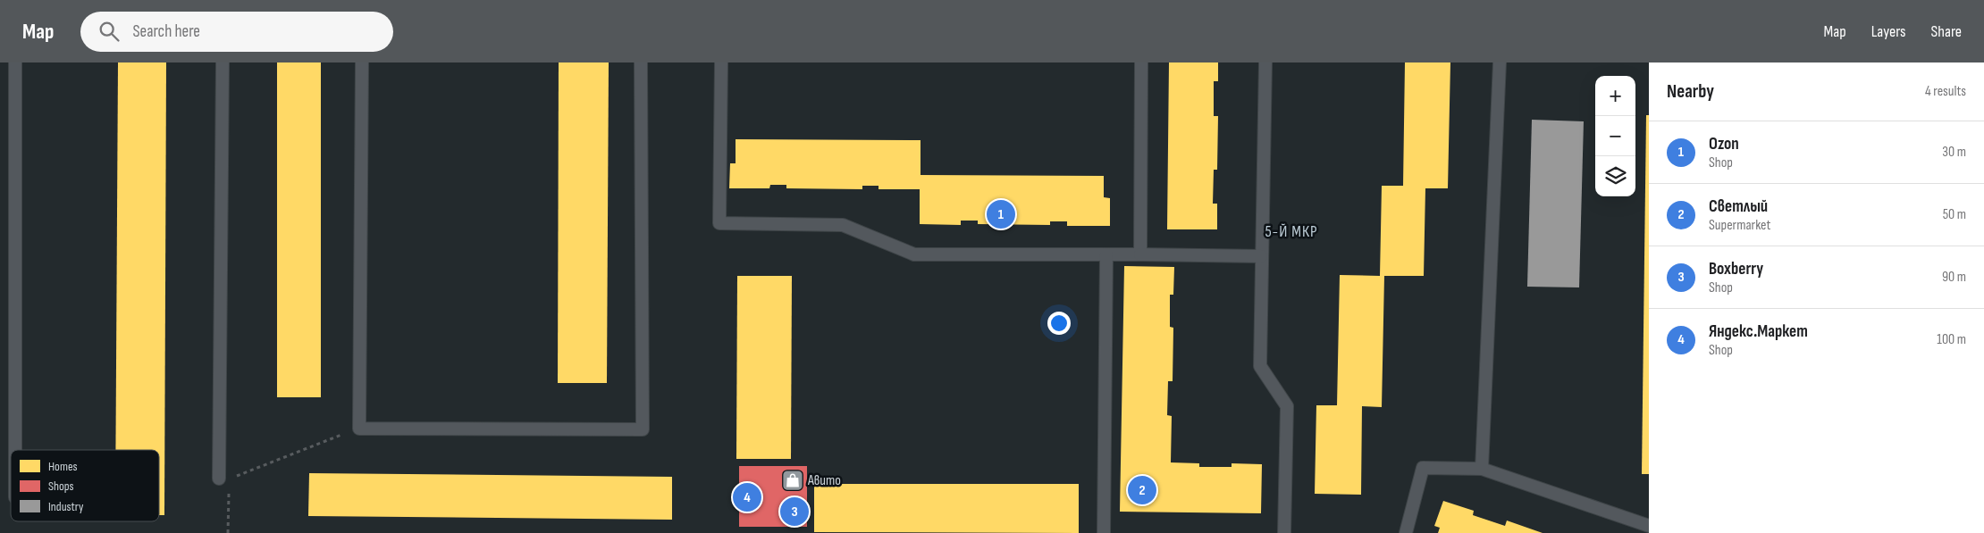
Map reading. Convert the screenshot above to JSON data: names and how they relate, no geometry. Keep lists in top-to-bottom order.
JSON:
{
  "districts": ["5-Й МКР"],
  "places": {
    "shop": ["Авито"]
  },
  "legend": ["Homes", "Shops", "Industry"],
  "page": {
    "header": "Map",
    "search": "Search here",
    "nav": ["Map", "Layers", "Share"],
    "heading": ["Nearby", "4 results"],
    "map_buttons": ["+", "−"],
    "list": [
      {
        "mark": "1",
        "name": "Ozon",
        "note": "Shop",
        "value": "30 m"
      },
      {
        "mark": "2",
        "name": "Светлый",
        "note": "Supermarket",
        "value": "50 m"
      },
      {
        "mark": "3",
        "name": "Boxberry",
        "note": "Shop",
        "value": "90 m"
      },
      {
        "mark": "4",
        "name": "Яндекс.Маркет",
        "note": "Shop",
        "value": "100 m"
      }
    ],
    "pins": [
      "1",
      "2",
      "4",
      "3"
    ]
  }
}
